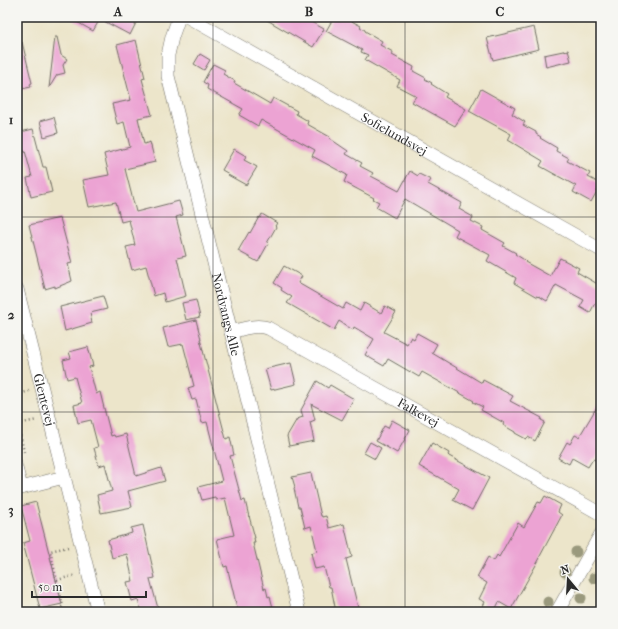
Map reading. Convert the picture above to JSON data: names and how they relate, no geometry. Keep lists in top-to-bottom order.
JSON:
{
  "streets": {
    "street": [
      "Sofielundsvej",
      "Nordvangs Alle",
      "Glentevej",
      "Falkevej"
    ]
  },
  "crossings": [
    ["Nordvangs Alle", "Falkevej"]
  ],
  "scale_bar": "50 m",
  "north": "top",
  "grid": {
    "columns": ["A", "B", "C"],
    "rows": ["1", "2", "3"]
  }
}
